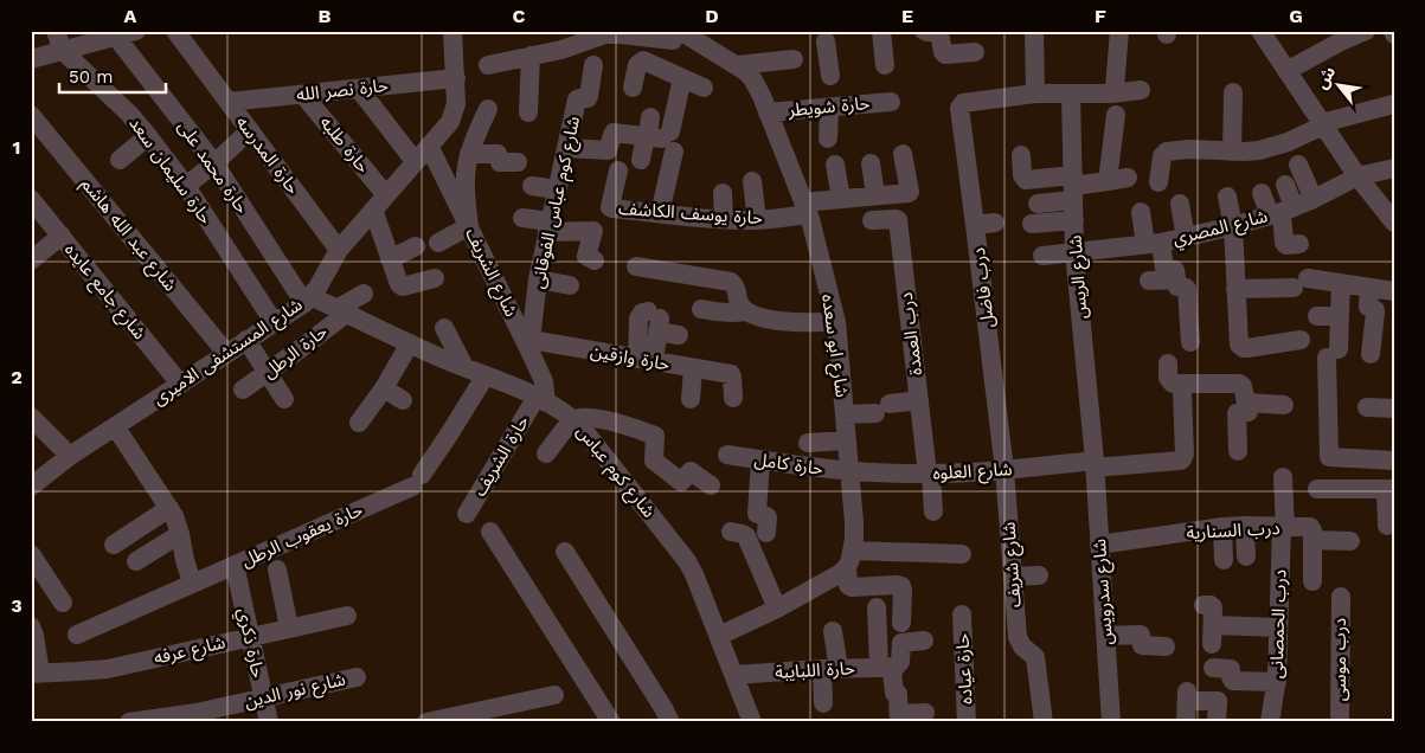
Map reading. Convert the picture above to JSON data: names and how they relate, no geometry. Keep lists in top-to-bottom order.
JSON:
{
  "streets": {
    "street": [
      "حارة نصر الله",
      "حارة شويطر",
      "حارة طلبه",
      "حارة المدرسه",
      "حارة محمد على",
      "حارة سليمان سعد",
      "شارع كوم عباس الفوقانى",
      "حارة يوسف الكاشف",
      "شارع المصري",
      "شارع عبد الله هاشم",
      "شارع الشريف",
      "شارع الريس",
      "درب فاضل",
      "شارع جامع عايده",
      "درب العمدة",
      "شارع ابو سعده",
      "شارع المستشفى الاميرى",
      "حارة الرطل",
      "حارة وازقين",
      "حارة الشريف",
      "حارة كامل",
      "شارع كوم عباس",
      "شارع العلوه",
      "درب السنارية",
      "حارة يعقوب الرطل",
      "شارع شريف",
      "شارع سدرويس",
      "درب الحمصانى",
      "حارة ذكري",
      "شارع عرفه",
      "درب موسى",
      "حارة عياده",
      "حارة اللبايبة",
      "شارع نور الدين"
    ]
  },
  "crossings": [
    ["حارة نصر الله", "حارة طلبه"],
    ["حارة نصر الله", "حارة المدرسه"],
    ["حارة نصر الله", "شارع المستشفى الاميرى"],
    ["حارة شويطر", "شارع ابو سعده"],
    ["حارة طلبه", "شارع المستشفى الاميرى"],
    ["حارة المدرسه", "شارع المستشفى الاميرى"],
    ["حارة محمد على", "شارع المستشفى الاميرى"],
    ["حارة محمد على", "شارع كوم عباس"],
    ["حارة سليمان سعد", "شارع المستشفى الاميرى"],
    ["شارع كوم عباس الفوقانى", "شارع الشريف"],
    ["شارع كوم عباس الفوقانى", "حارة وازقين"],
    ["حارة يوسف الكاشف", "شارع ابو سعده"],
    ["شارع المصري", "شارع الريس"],
    ["شارع عبد الله هاشم", "شارع المستشفى الاميرى"],
    ["شارع الشريف", "شارع المستشفى الاميرى"],
    ["شارع الشريف", "حارة وازقين"],
    ["شارع الشريف", "حارة الشريف"],
    ["شارع الشريف", "شارع كوم عباس"],
    ["شارع الريس", "شارع العلوه"],
    ["شارع الريس", "شارع سدرويس"],
    ["درب فاضل", "شارع العلوه"],
    ["درب فاضل", "شارع شريف"],
    ["شارع جامع عايده", "شارع المستشفى الاميرى"],
    ["درب العمدة", "شارع العلوه"],
    ["شارع ابو سعده", "حارة كامل"],
    ["شارع ابو سعده", "شارع العلوه"],
    ["شارع المستشفى الاميرى", "شارع كوم عباس"],
    ["حارة الرطل", "شارع كوم عباس"],
    ["حارة الشريف", "شارع كوم عباس"],
    ["حارة كامل", "شارع العلوه"],
    ["شارع كوم عباس", "حارة يعقوب الرطل"],
    ["شارع كوم عباس", "حارة اللبايبة"],
    ["شارع العلوه", "شارع شريف"],
    ["شارع العلوه", "شارع سدرويس"],
    ["درب السنارية", "شارع سدرويس"],
    ["درب السنارية", "درب الحمصانى"],
    ["حارة يعقوب الرطل", "حارة ذكري"],
    ["حارة ذكري", "شارع عرفه"],
    ["حارة ذكري", "شارع نور الدين"]
  ],
  "scale_bar": "50 m",
  "north": "top left",
  "grid": {
    "columns": [
      "A",
      "B",
      "C",
      "D",
      "E",
      "F",
      "G"
    ],
    "rows": ["1", "2", "3"]
  }
}
